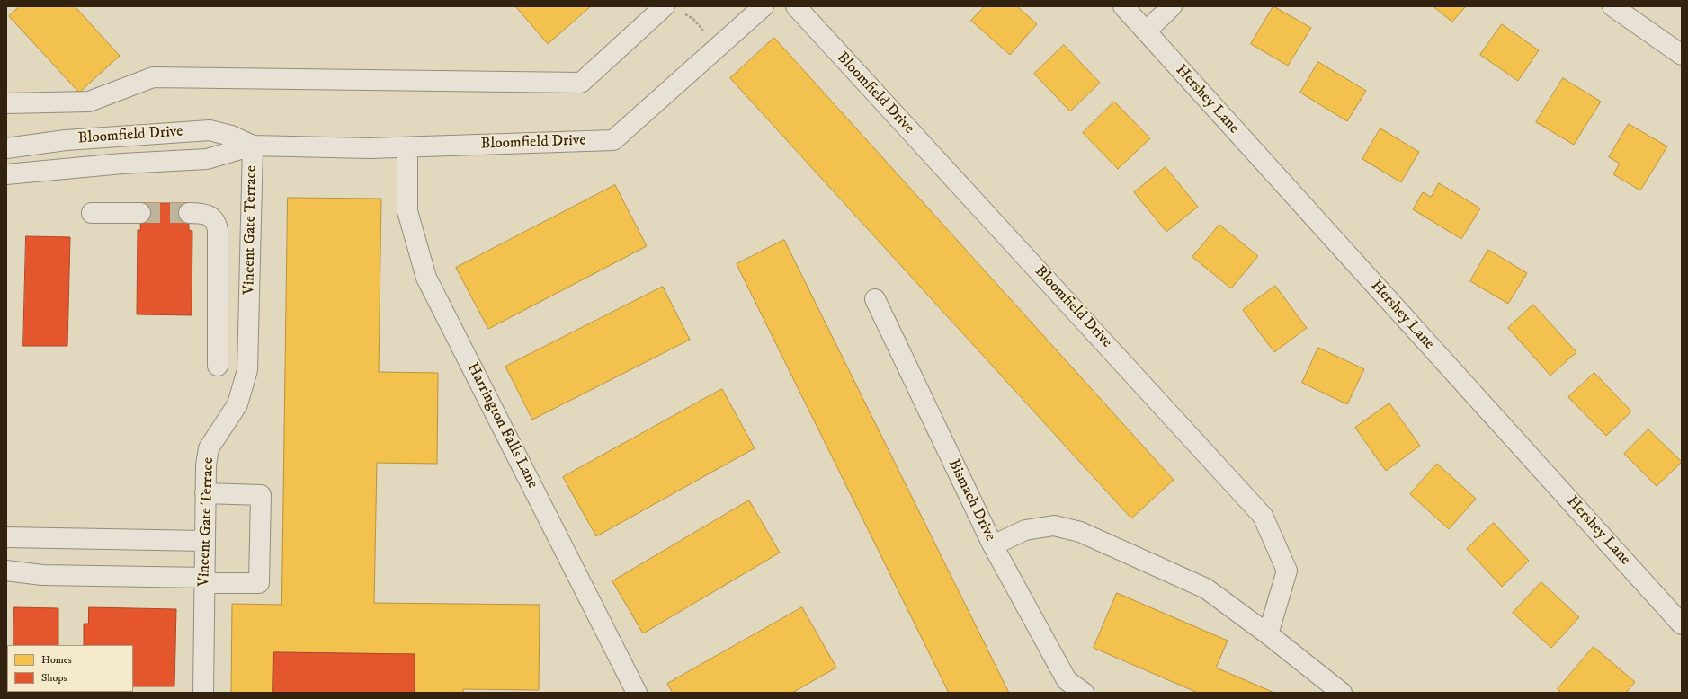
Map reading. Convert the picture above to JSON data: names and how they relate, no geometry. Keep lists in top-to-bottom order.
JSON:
{
  "streets": {
    "street": [
      "Bloomfield Drive",
      "Hershey Lane",
      "Vincent Gate Terrace",
      "Harrington Falls Lane",
      "Bismach Drive"
    ]
  },
  "crossings": [
    ["Bloomfield Drive", "Vincent Gate Terrace"],
    ["Bloomfield Drive", "Harrington Falls Lane"]
  ],
  "legend": ["Homes", "Shops"]
}
